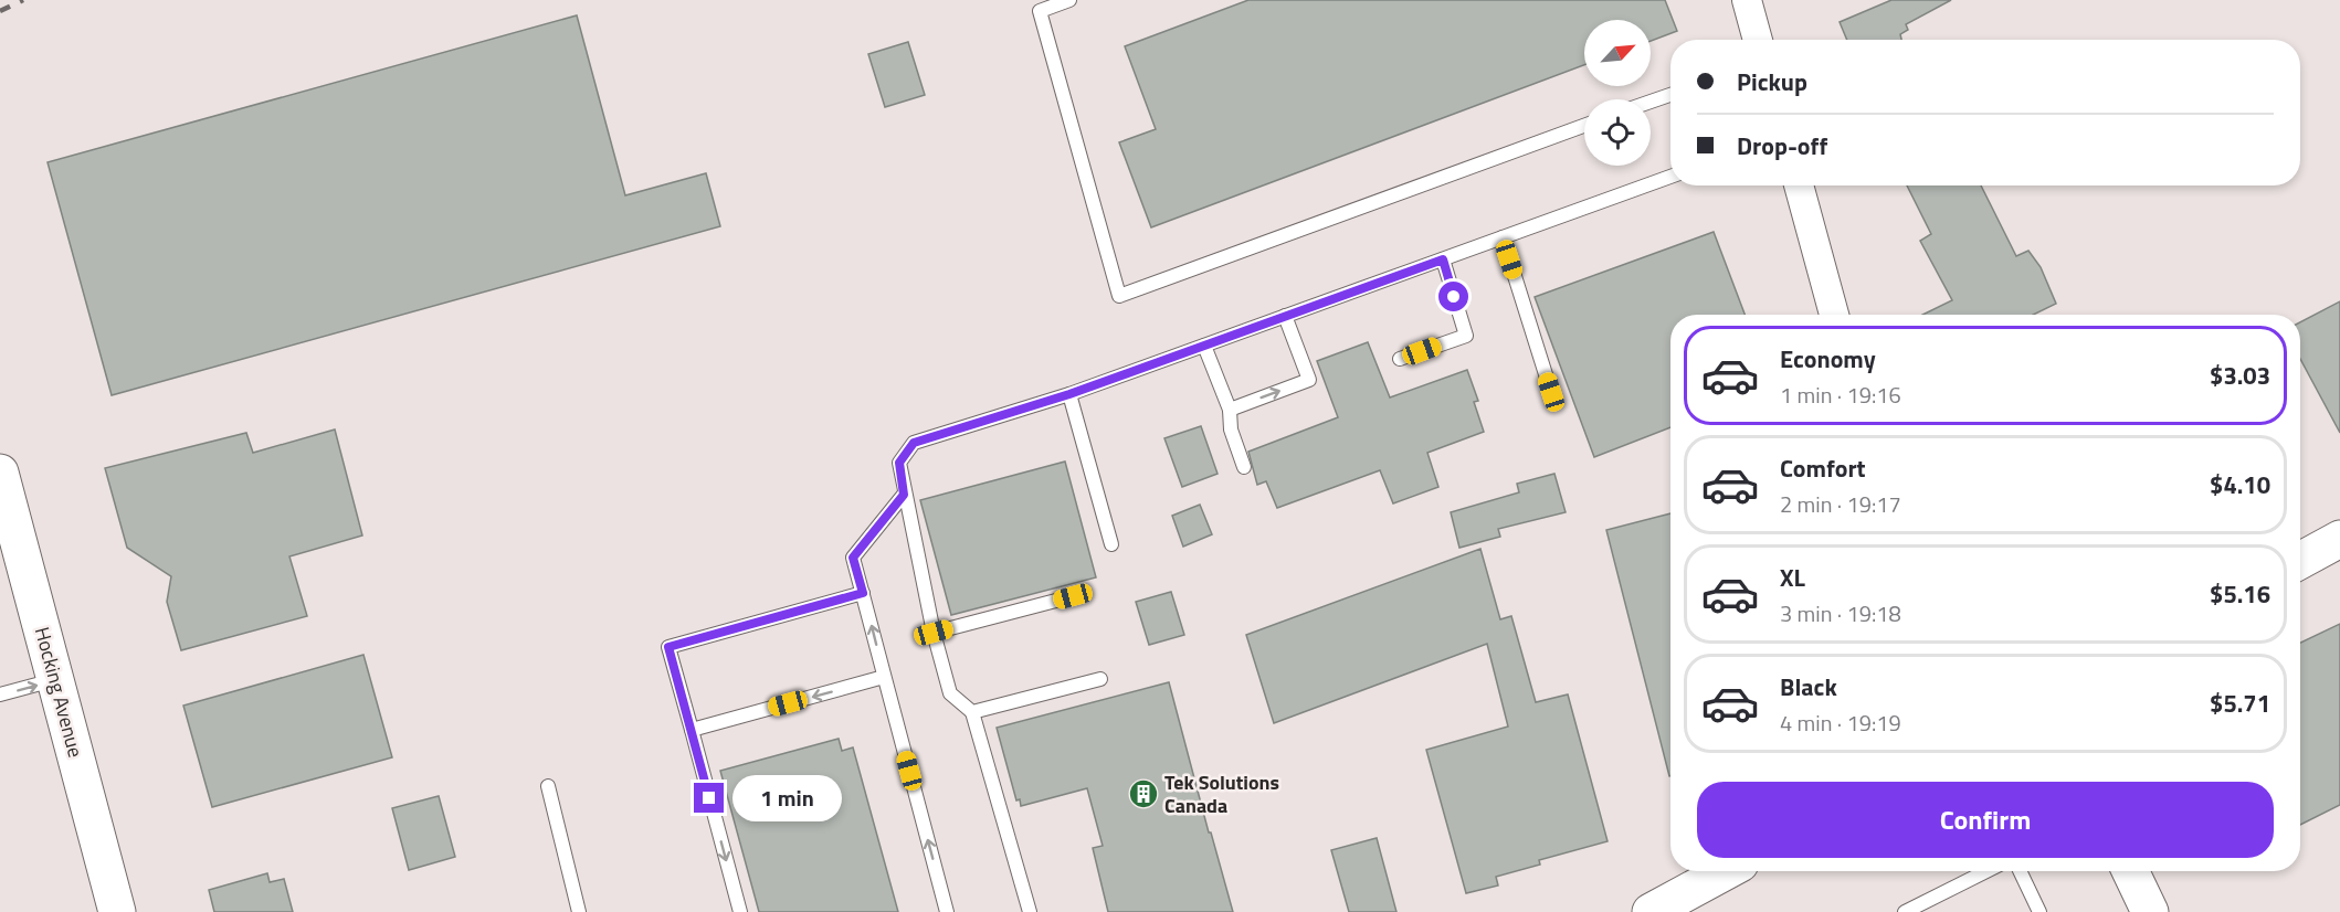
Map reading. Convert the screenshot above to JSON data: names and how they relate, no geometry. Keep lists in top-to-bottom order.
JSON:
{
  "streets": {
    "street": ["Hocking Avenue"]
  },
  "places": {
    "building": ["Tek Solutions Canada"]
  },
  "north": "top right",
  "page": {
    "banner": ["Pickup", "Drop-off"],
    "list": [
      {
        "name": "Economy",
        "note": "1 min · 19:16",
        "value": "$3.03"
      },
      {
        "name": "Comfort",
        "note": "2 min · 19:17",
        "value": "$4.10"
      },
      {
        "name": "XL",
        "note": "3 min · 19:18",
        "value": "$5.16"
      },
      {
        "name": "Black",
        "note": "4 min · 19:19",
        "value": "$5.71"
      }
    ],
    "buttons": "Confirm",
    "bubble": "1 min"
  }
}
